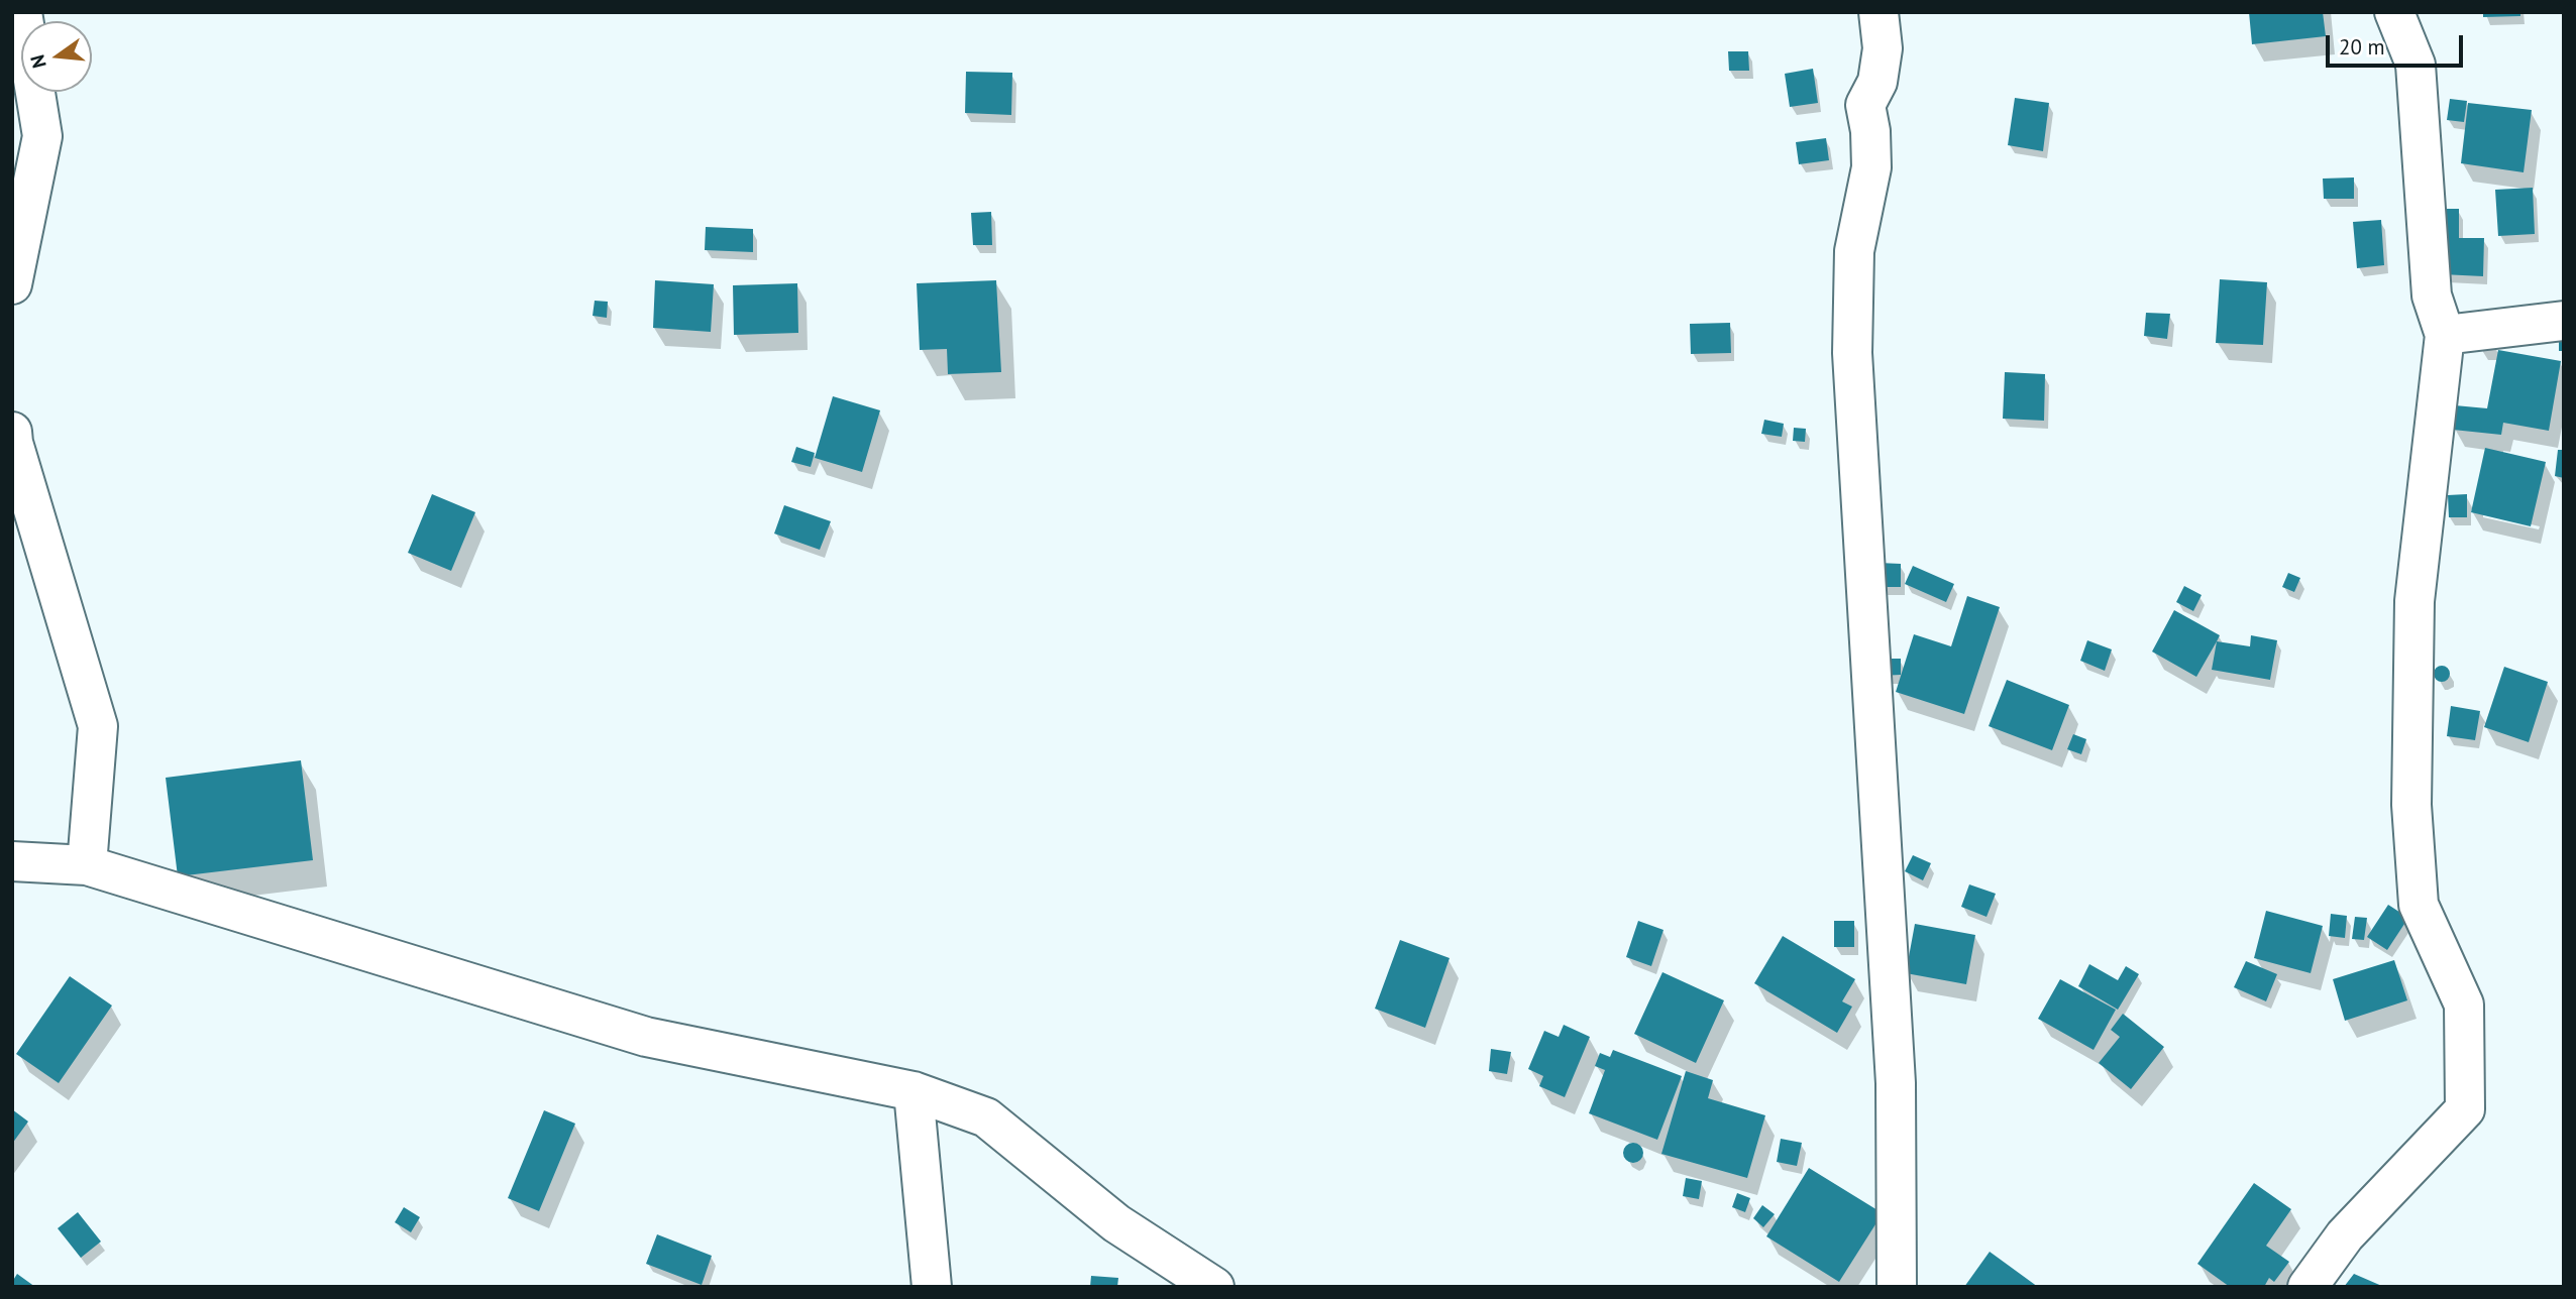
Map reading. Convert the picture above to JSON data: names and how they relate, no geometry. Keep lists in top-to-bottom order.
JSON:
{
  "scale_bar": "20 m",
  "north": "left"
}
